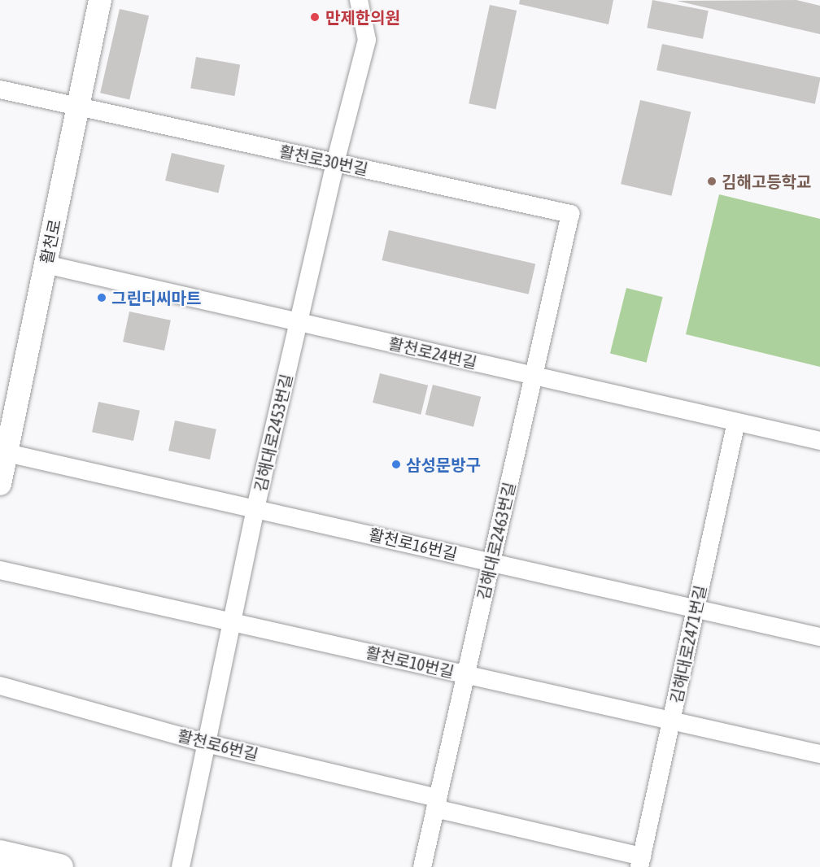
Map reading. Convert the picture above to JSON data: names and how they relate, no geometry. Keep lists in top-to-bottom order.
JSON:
{
  "streets": {
    "street": [
      "활천로30번길",
      "활천로",
      "활천로24번길",
      "김해대로2453번길",
      "김해대로2463번길",
      "활천로16번길",
      "김해대로2471번길",
      "활천로10번길",
      "활천로6번길"
    ]
  },
  "crossings": [
    ["활천로30번길", "활천로"],
    ["활천로30번길", "김해대로2453번길"],
    ["활천로30번길", "김해대로2463번길"],
    ["활천로", "활천로24번길"],
    ["활천로", "활천로16번길"],
    ["활천로24번길", "김해대로2453번길"],
    ["활천로24번길", "김해대로2463번길"],
    ["활천로24번길", "김해대로2471번길"],
    ["김해대로2453번길", "활천로16번길"],
    ["김해대로2453번길", "활천로10번길"],
    ["김해대로2453번길", "활천로6번길"],
    ["김해대로2463번길", "활천로16번길"],
    ["김해대로2463번길", "활천로10번길"],
    ["김해대로2463번길", "활천로6번길"],
    ["활천로16번길", "김해대로2471번길"],
    ["김해대로2471번길", "활천로10번길"],
    ["김해대로2471번길", "활천로6번길"]
  ],
  "places": [
    "만제한의원",
    "김해고등학교",
    "그린디씨마트",
    "삼성문방구"
  ]
}
